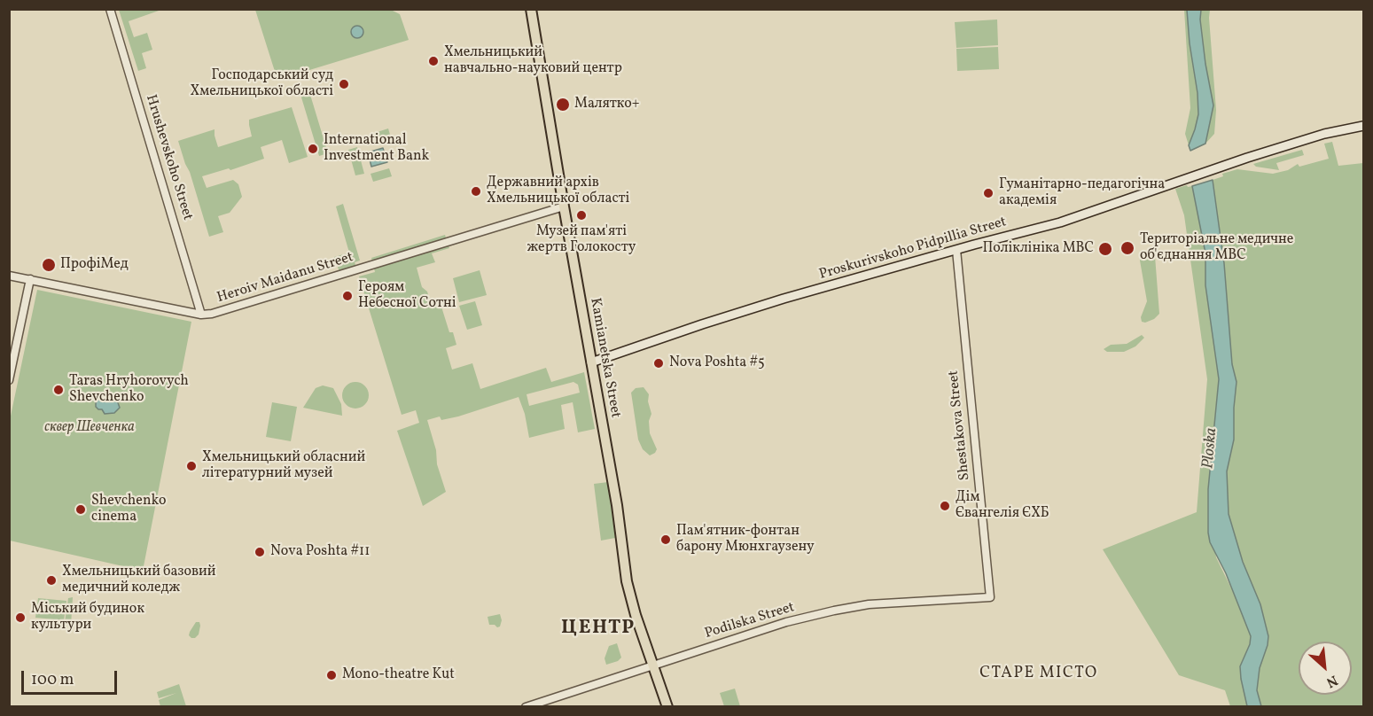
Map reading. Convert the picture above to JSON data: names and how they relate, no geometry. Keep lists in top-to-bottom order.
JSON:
{
  "streets": {
    "main road": ["Proskurivskoho Pidpillia Street", "Kamianetska Street"],
    "street": [
      "Hrushevskoho Street",
      "Heroiv Maidanu Street",
      "Shestakova Street",
      "Podilska Street"
    ]
  },
  "crossings": [
    ["Hrushevskoho Street", "Heroiv Maidanu Street"],
    ["Proskurivskoho Pidpillia Street", "Kamianetska Street"],
    ["Proskurivskoho Pidpillia Street", "Shestakova Street"],
    ["Heroiv Maidanu Street", "Kamianetska Street"],
    ["Kamianetska Street", "Podilska Street"],
    ["Shestakova Street", "Podilska Street"]
  ],
  "districts": ["ЦЕНТР", "СТАРЕ МІСТО"],
  "water": ["Ploska"],
  "parks": ["сквер Шевченка"],
  "places": [
    "Хмельницький навчально-науковий центр",
    "Господарський суд Хмельницької області",
    "Малятко+",
    "International Investment Bank",
    "Державний архів Хмельницької області",
    "Гуманітарно-педагогічна академія",
    "Музей пам'яті жертв Голокосту",
    "Територіальне медичне об'єднання МВС",
    "Поліклініка МВС",
    "ПрофіМед",
    "Героям Небесної Сотні",
    "Nova Poshta #5",
    "Taras Hryhorovych Shevchenko",
    "Хмельницький обласний літературний музей",
    "Дім Євангелія ЄХБ",
    "Shevchenko cinema",
    "Пам'ятник-фонтан барону Мюнхгаузену",
    "Nova Poshta #11",
    "Хмельницький базовий медичний коледж",
    "Міський будинок культури",
    "Mono-theatre Kut"
  ],
  "scale_bar": "100 m",
  "north": "bottom right"
}
